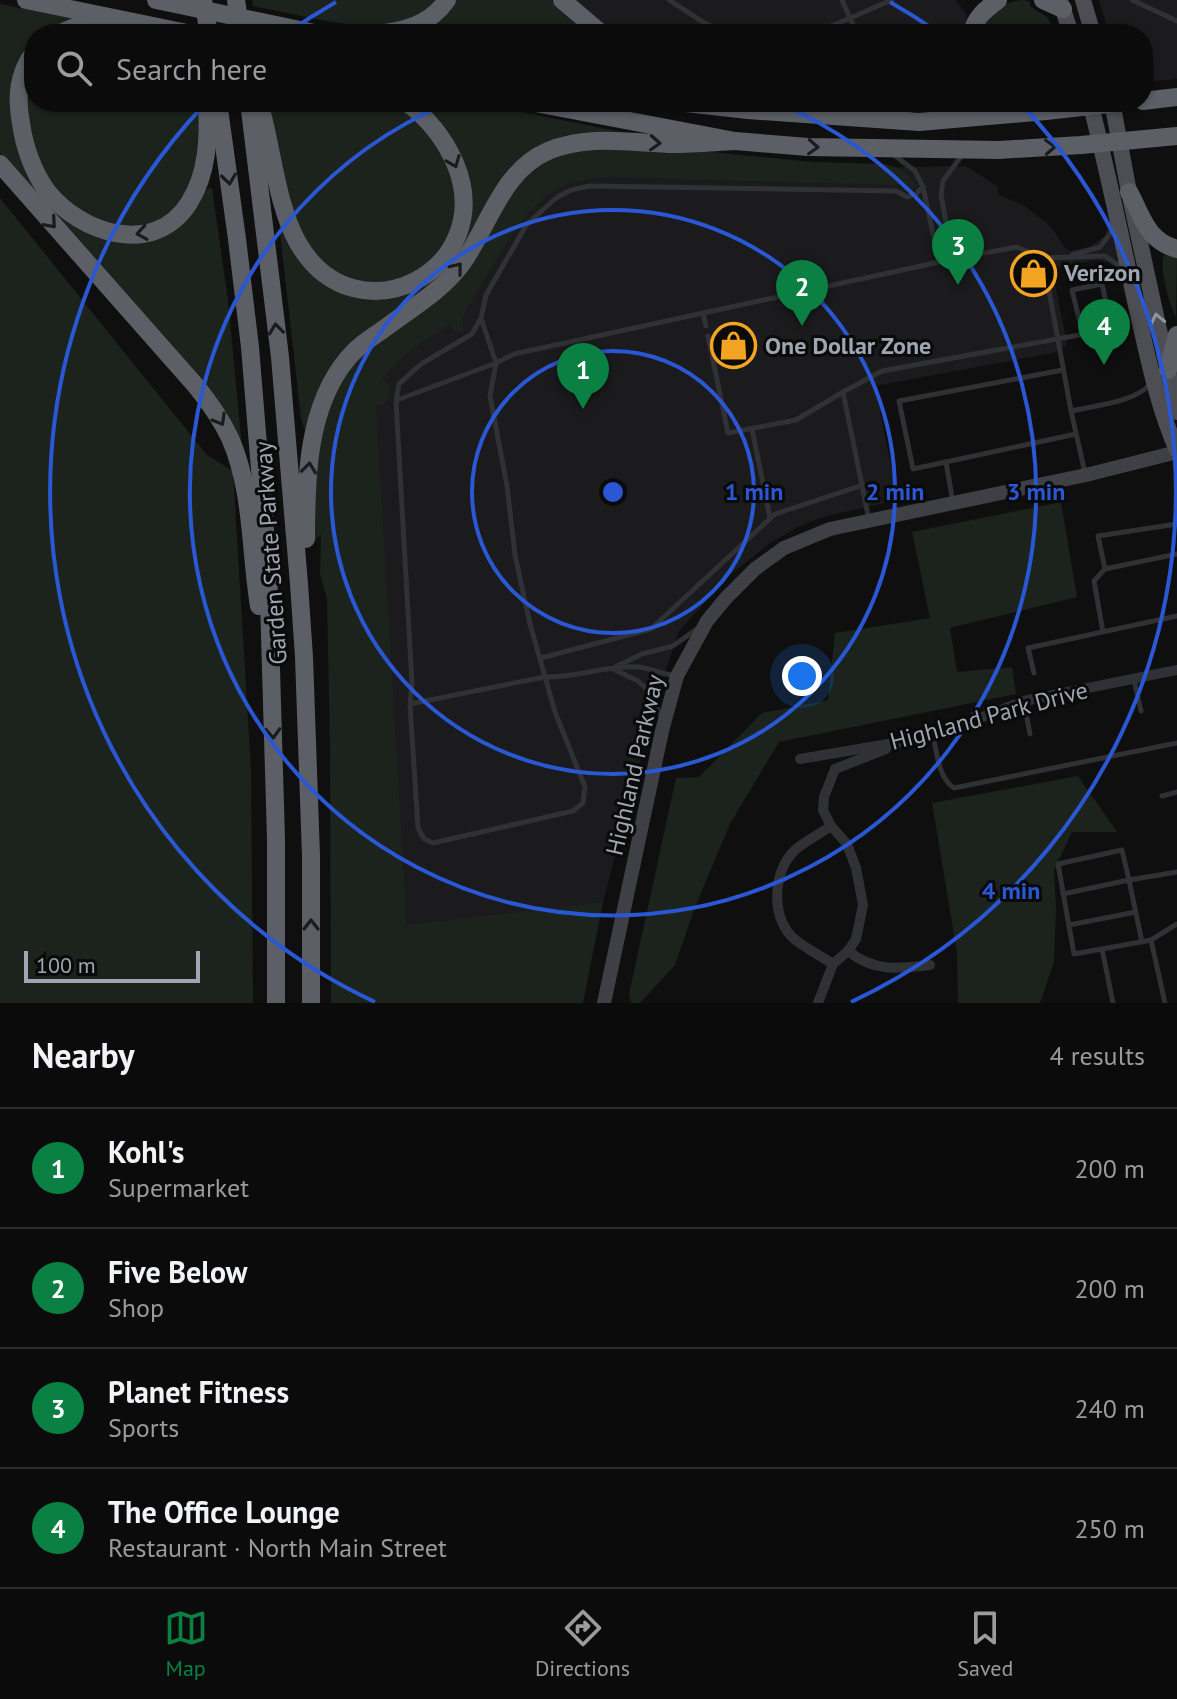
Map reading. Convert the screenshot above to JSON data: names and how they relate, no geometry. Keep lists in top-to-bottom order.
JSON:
{
  "streets": {
    "highway": ["Garden State Parkway"],
    "street": ["Highland Park Drive", "Highland Parkway"]
  },
  "places": {
    "shop": ["Verizon", "One Dollar Zone"]
  },
  "scale_bar": "100 m",
  "page": {
    "search": "Search here",
    "pins": [
      "3",
      "2",
      "4",
      "1"
    ],
    "scale": "100 m",
    "heading": ["Nearby", "4 results"],
    "list": [
      {
        "mark": "1",
        "name": "Kohl's",
        "note": "Supermarket",
        "value": "200 m"
      },
      {
        "mark": "2",
        "name": "Five Below",
        "note": "Shop",
        "value": "200 m"
      },
      {
        "mark": "3",
        "name": "Planet Fitness",
        "note": "Sports",
        "value": "240 m"
      },
      {
        "mark": "4",
        "name": "The Office Lounge",
        "note": "Restaurant · North Main Street",
        "value": "250 m"
      }
    ],
    "nav": ["Map", "Directions", "Saved"]
  },
  "rings": [
    "1 min",
    "2 min",
    "3 min",
    "4 min"
  ]
}
